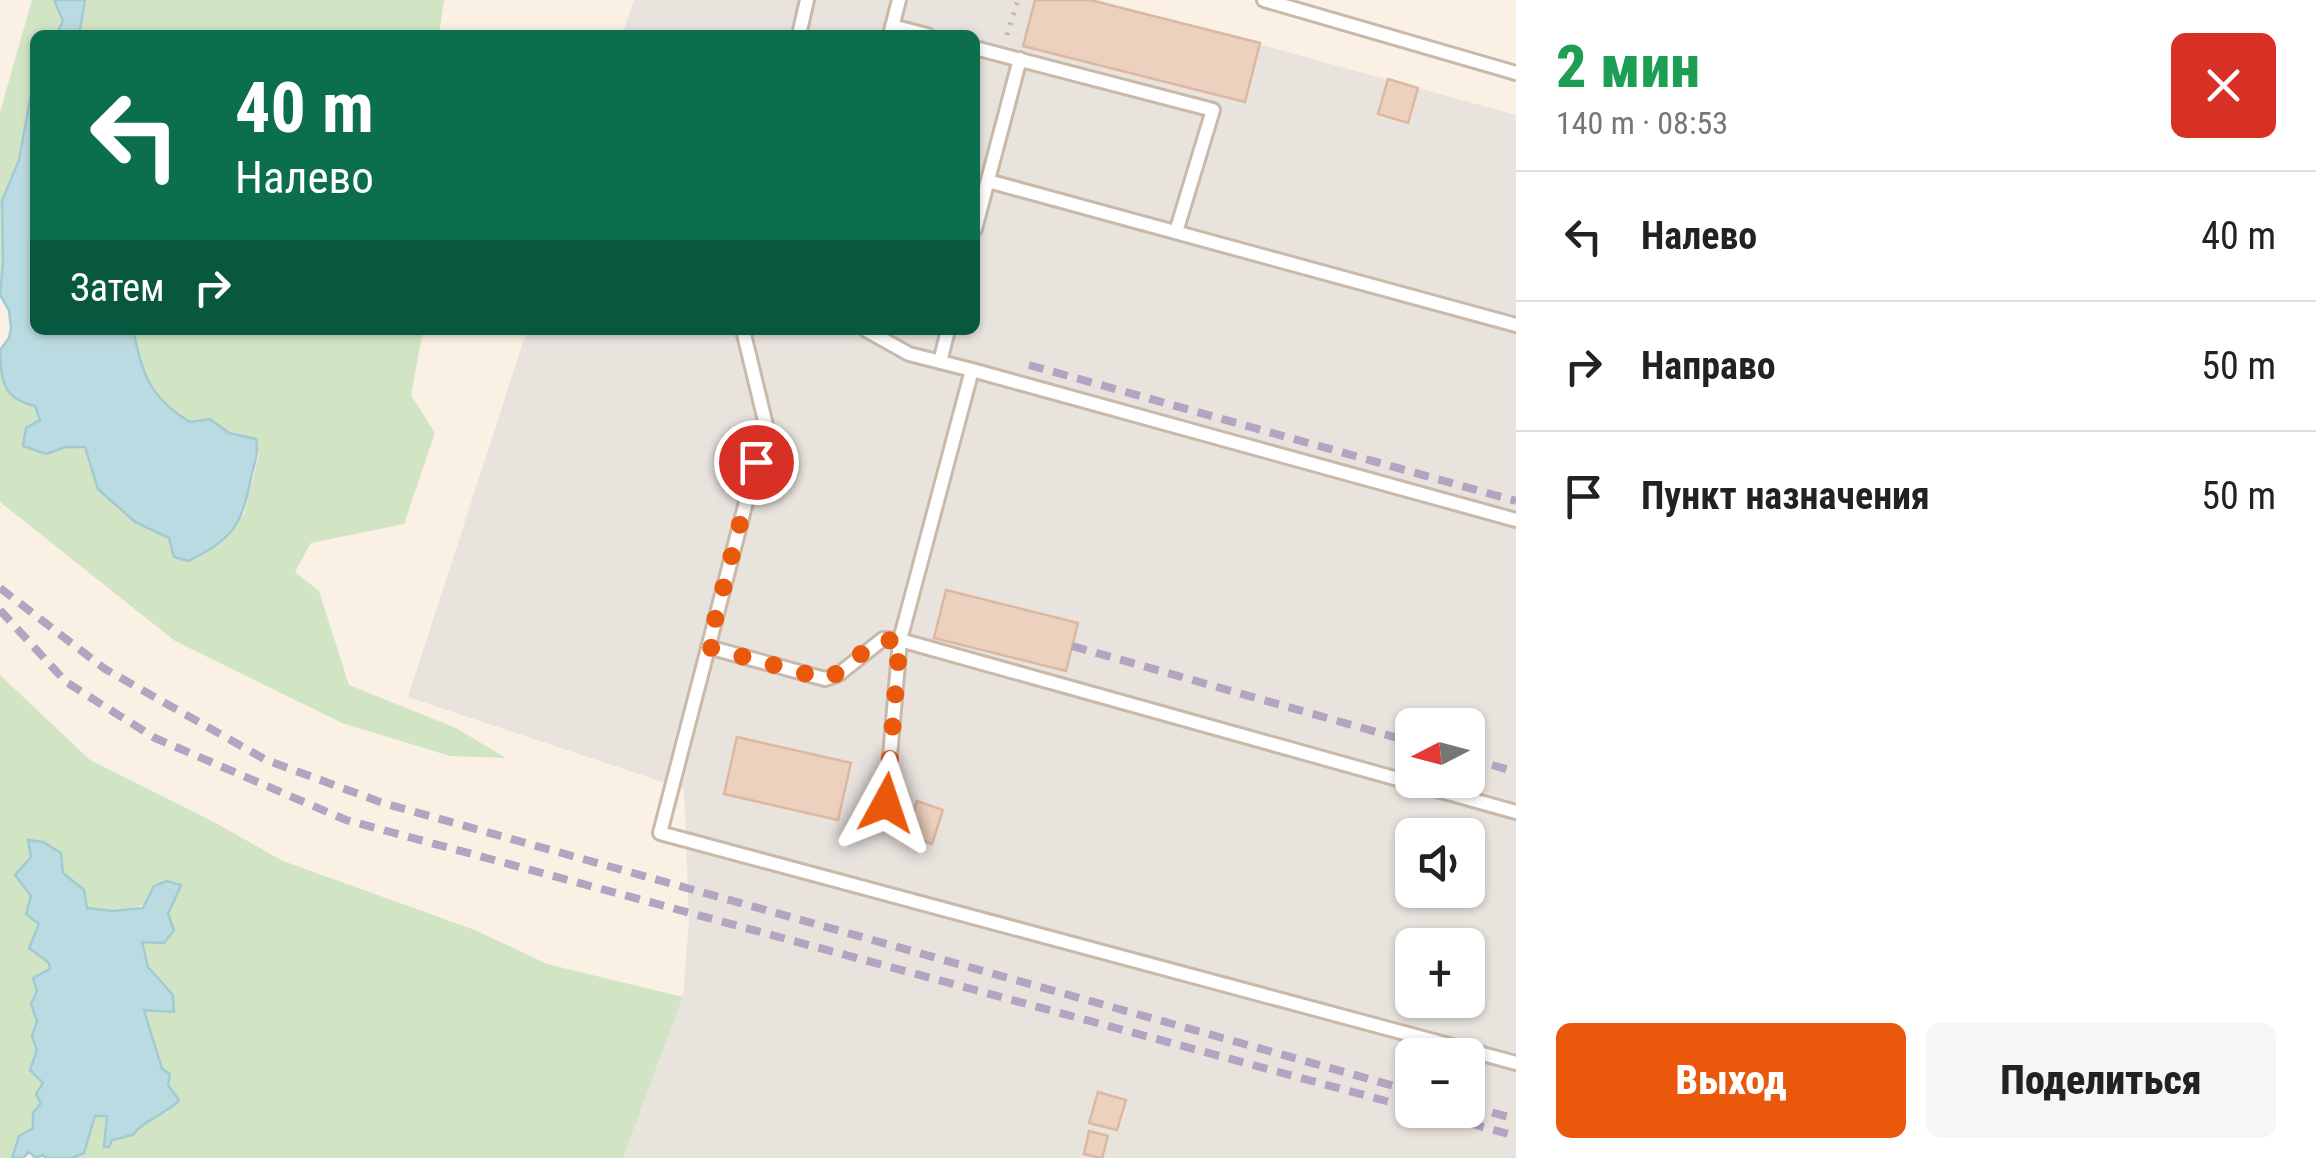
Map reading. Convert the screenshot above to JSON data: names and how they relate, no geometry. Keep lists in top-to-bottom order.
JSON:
{
  "north": "left",
  "page": {
    "heading": ["2 мин", "140 m · 08:53"],
    "turn": ["40 m", "Налево"],
    "list": [
      {
        "name": "Налево",
        "value": "40 m"
      },
      {
        "name": "Направо",
        "value": "50 m"
      },
      {
        "name": "Пункт назначения",
        "value": "50 m"
      }
    ],
    "then": "Затем",
    "map_buttons": ["+", "−"],
    "buttons": ["Выход", "Поделиться"]
  }
}
